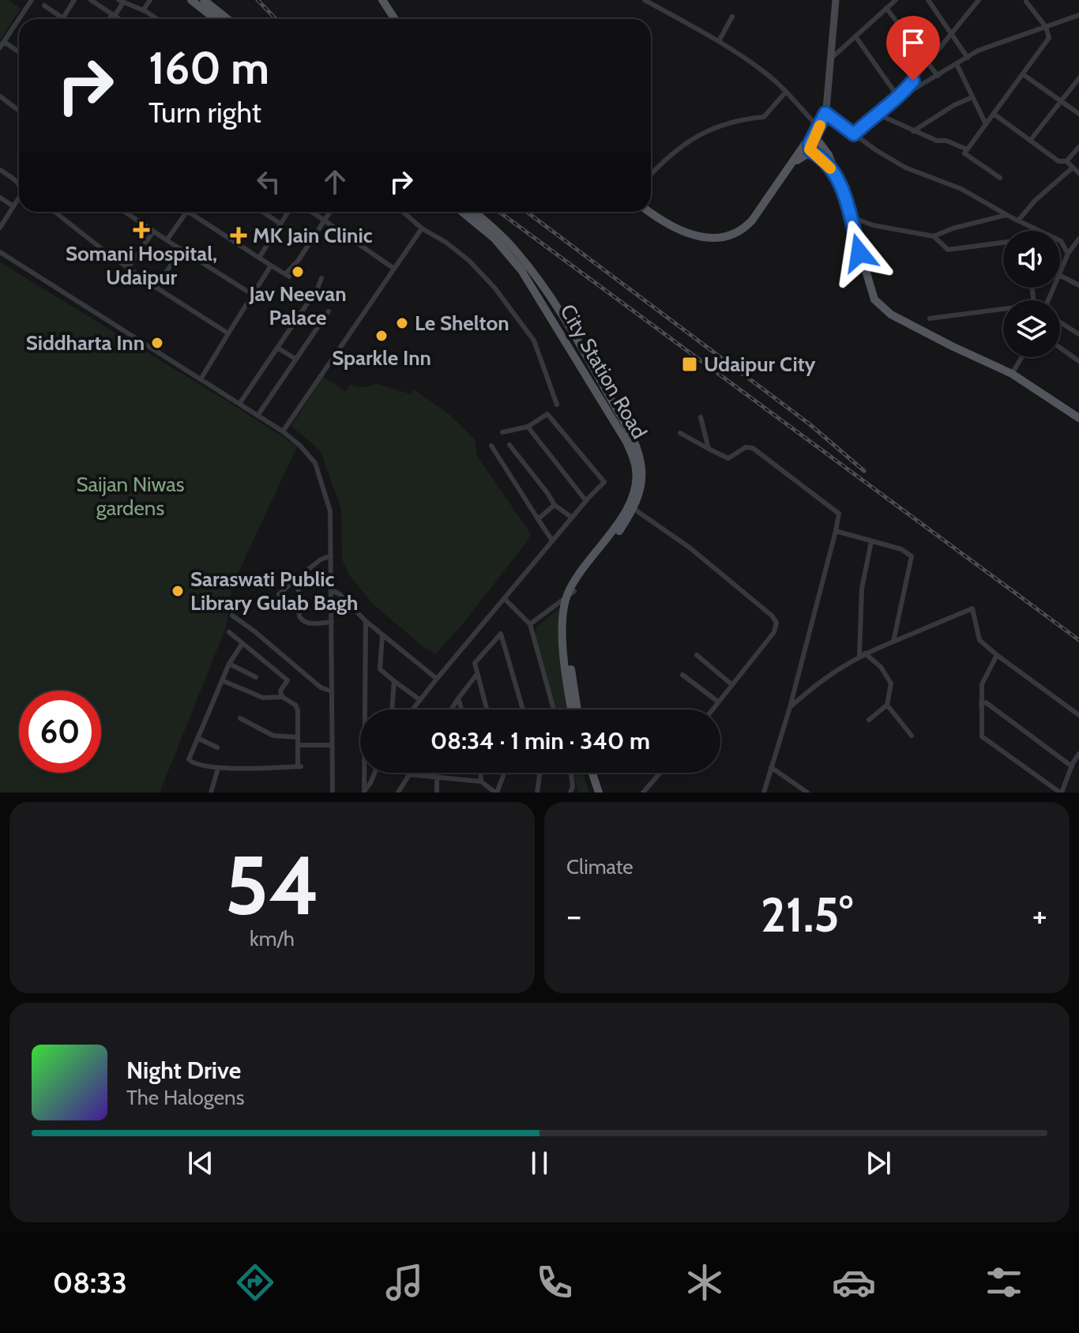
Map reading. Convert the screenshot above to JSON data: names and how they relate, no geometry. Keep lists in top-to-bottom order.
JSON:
{
  "streets": {
    "main road": ["City Station Road"]
  },
  "parks": ["Saijan Niwas gardens"],
  "places": {
    "health": ["Somani Hospital, Udaipur", "MK Jain Clinic"],
    "other": [
      "Jav Neevan Palace",
      "Le Shelton",
      "Sparkle Inn",
      "Siddharta Inn",
      "Saraswati Public Library Gulab Bagh"
    ],
    "transit": ["Udaipur City"]
  },
  "page": {
    "turn": ["160 m", "Turn right"],
    "limit": "60",
    "trip": "08:34 · 1 min · 340 m",
    "tile": [
      ["54", "km/h"],
      "Climate"
    ],
    "heat": ["−", "21.5°", "+"],
    "song": ["Night Drive", "The Halogens"],
    "tabs": "08:33"
  }
}
